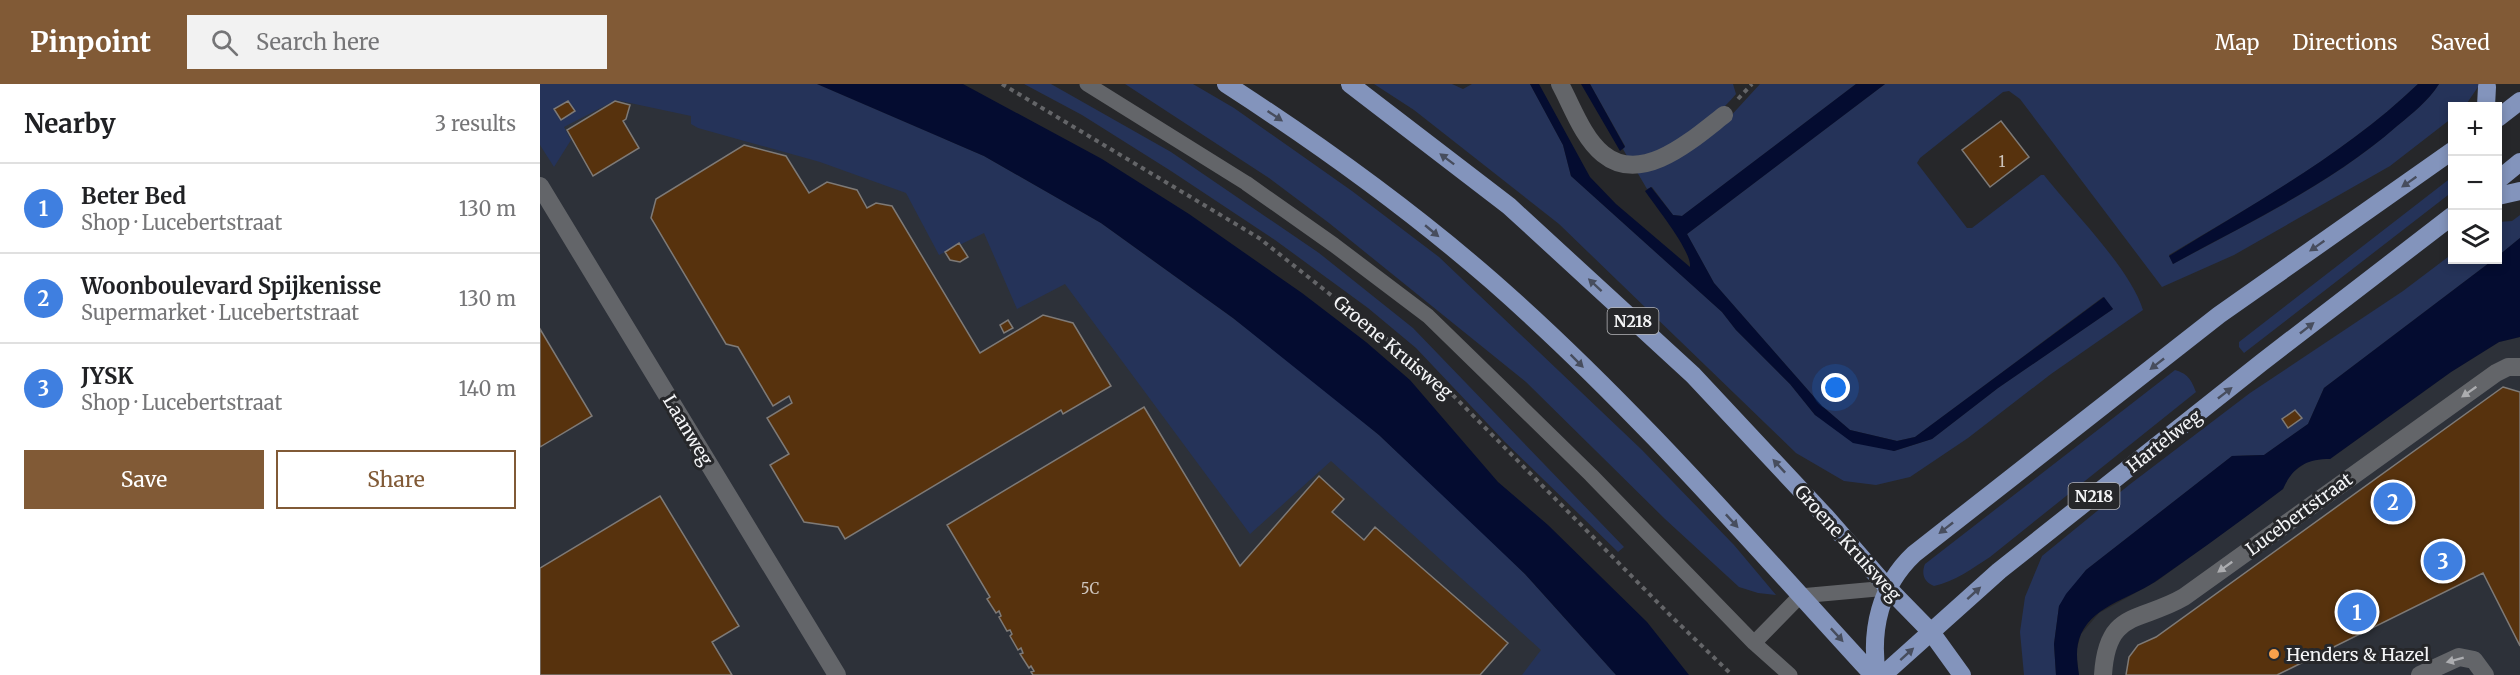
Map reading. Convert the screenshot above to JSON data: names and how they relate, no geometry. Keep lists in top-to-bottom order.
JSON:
{
  "streets": {
    "main road": ["N218", "Groene Kruisweg", "Hartelweg"],
    "street": ["Laanweg", "Lucebertstraat"]
  },
  "crossings": [
    ["Groene Kruisweg", "Hartelweg"]
  ],
  "one_way": ["Groene Kruisweg", "Lucebertstraat"],
  "places": ["Henders & Hazel"],
  "house_numbers": ["1", "5C"],
  "page": {
    "header": "Pinpoint",
    "search": "Search here",
    "nav": ["Map", "Directions", "Saved"],
    "heading": ["Nearby", "3 results"],
    "map_buttons": ["+", "−"],
    "list": [
      {
        "mark": "1",
        "name": "Beter Bed",
        "note": "Shop · Lucebertstraat",
        "value": "130 m"
      },
      {
        "mark": "2",
        "name": "Woonboulevard Spijkenisse",
        "note": "Supermarket · Lucebertstraat",
        "value": "130 m"
      },
      {
        "mark": "3",
        "name": "JYSK",
        "note": "Shop · Lucebertstraat",
        "value": "140 m"
      }
    ],
    "buttons": ["Save", "Share"],
    "pins": ["2", "3", "1"]
  }
}
